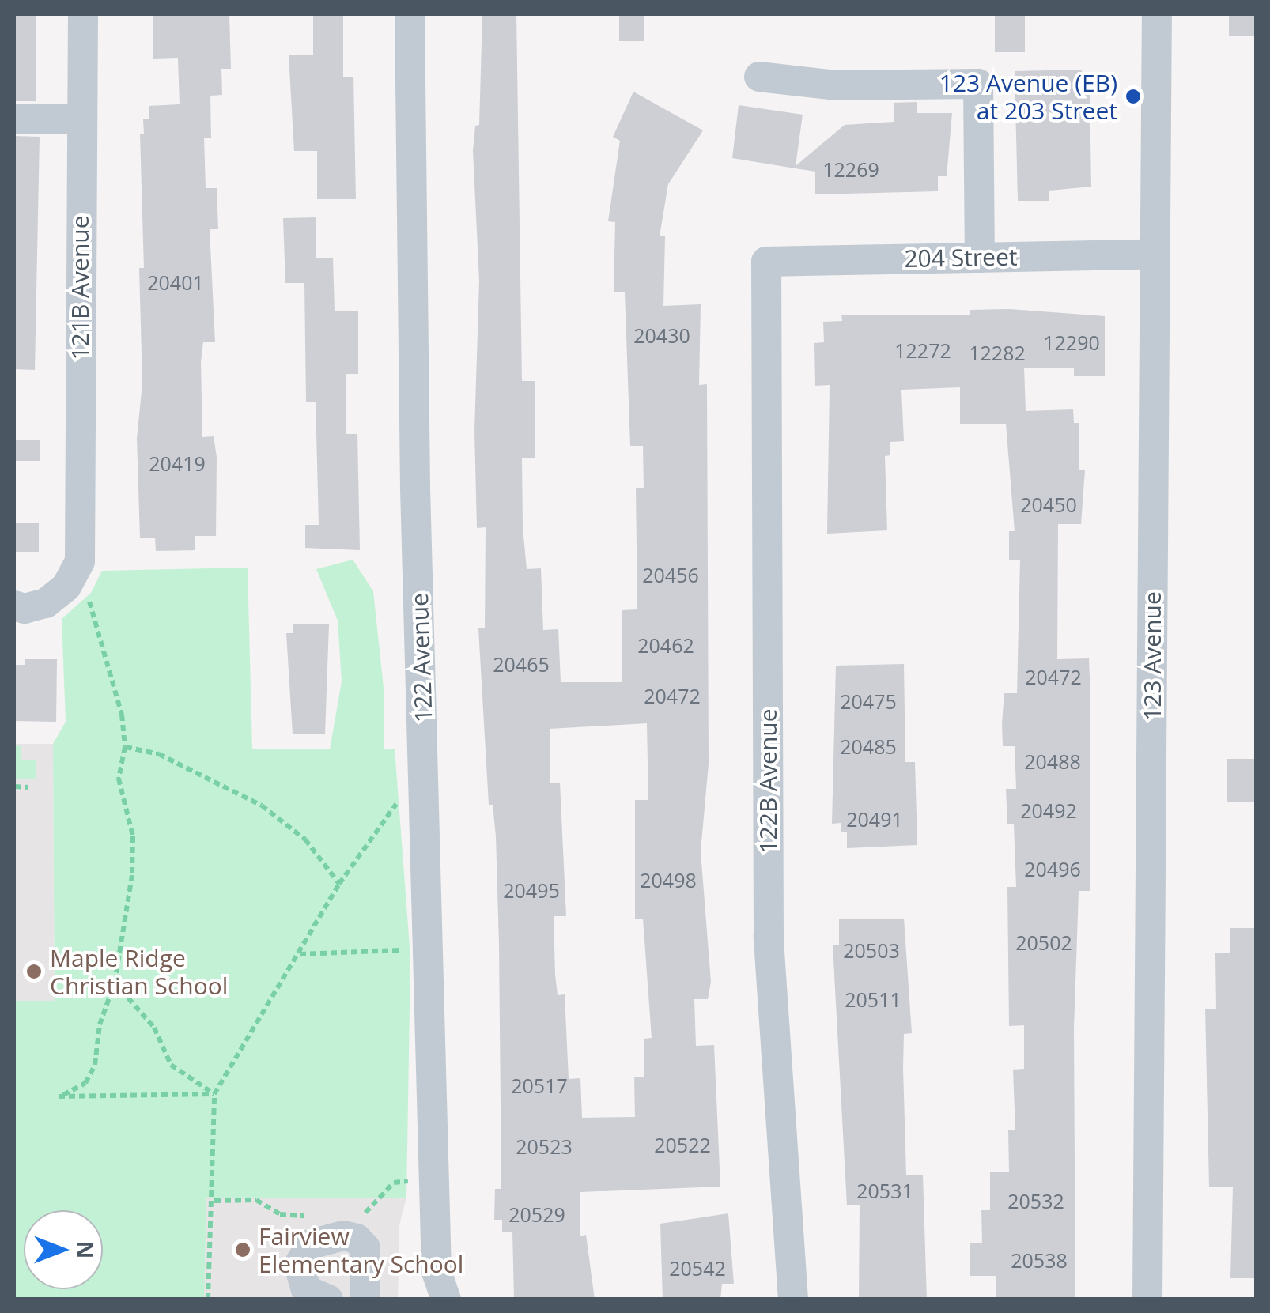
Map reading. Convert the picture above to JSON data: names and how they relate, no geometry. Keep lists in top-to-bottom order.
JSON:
{
  "streets": {
    "street": [
      "204 Street",
      "121B Avenue",
      "123 Avenue",
      "122 Avenue",
      "122B Avenue"
    ]
  },
  "crossings": [
    ["204 Street", "123 Avenue"],
    ["204 Street", "122B Avenue"]
  ],
  "places": ["123 Avenue (EB) at 203 Street", "Maple Ridge Christian School", "Fairview Elementary School"],
  "house_numbers": [
    "12269",
    "20401",
    "20430",
    "12290",
    "12272",
    "12282",
    "20419",
    "20450",
    "20456",
    "20462",
    "20465",
    "20472",
    "20472",
    "20475",
    "20485",
    "20488",
    "20492",
    "20491",
    "20496",
    "20498",
    "20495",
    "20502",
    "20503",
    "20511",
    "20517",
    "20522",
    "20523",
    "20531",
    "20532",
    "20529",
    "20538",
    "20542"
  ],
  "north": "right"
}
